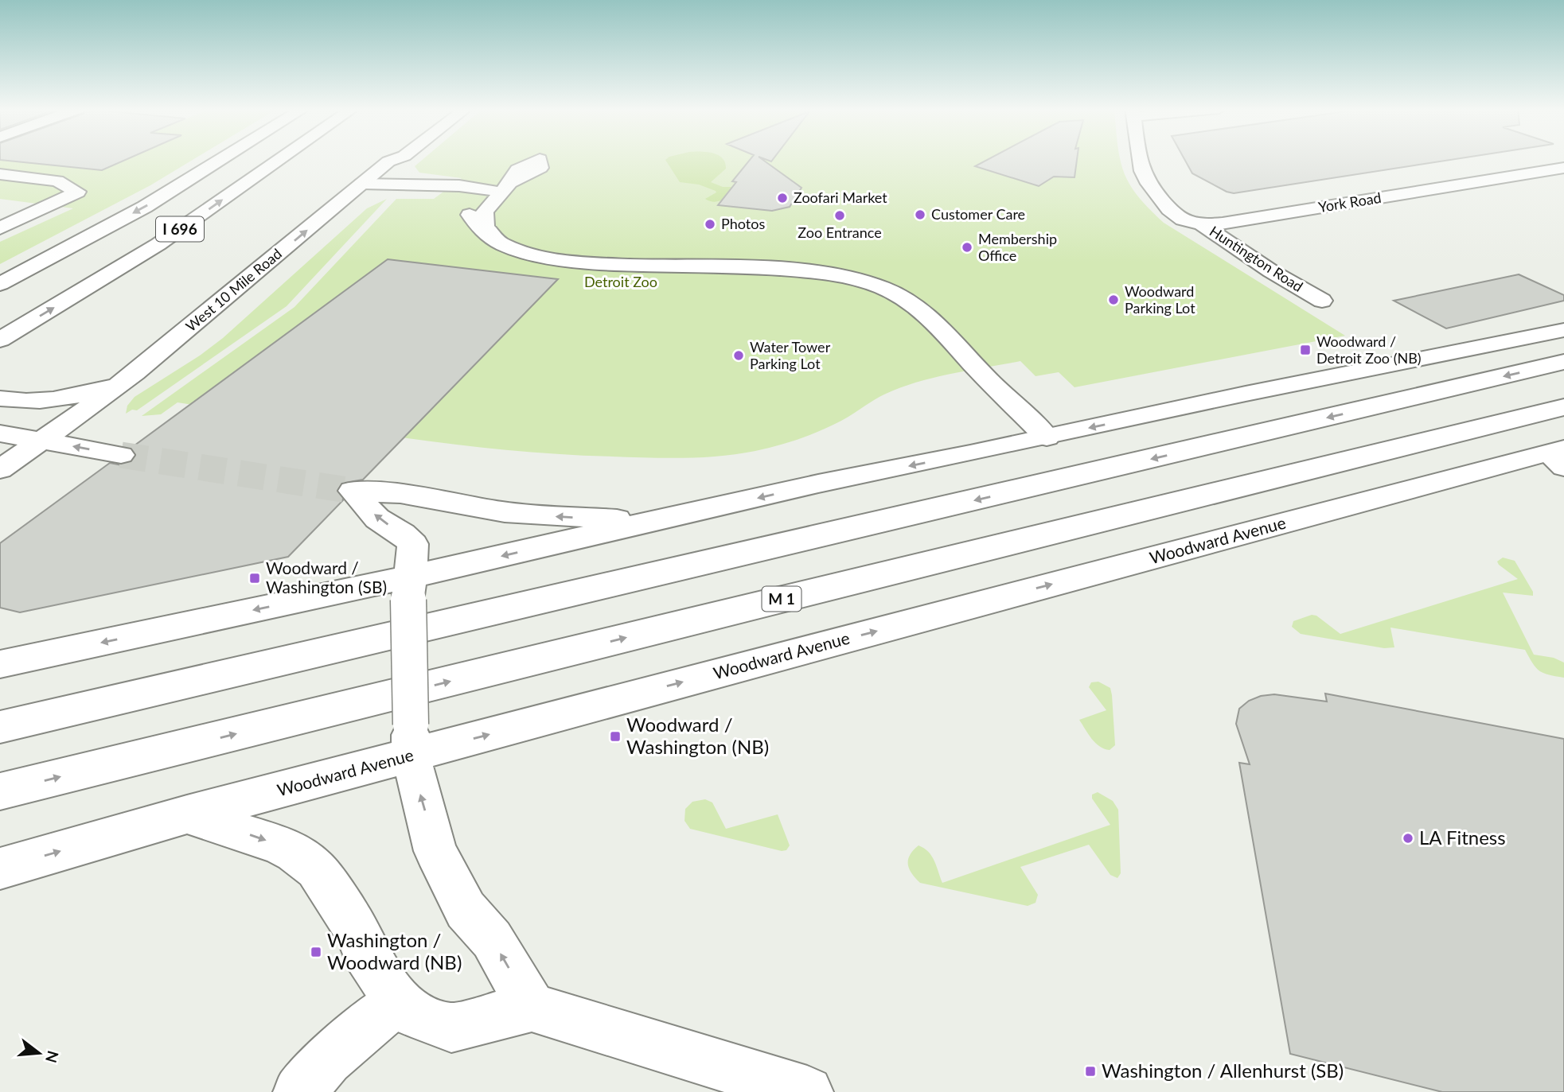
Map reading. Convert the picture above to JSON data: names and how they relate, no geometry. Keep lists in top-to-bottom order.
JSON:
{
  "streets": {
    "main road": [
      "York Road",
      "I 696",
      "Huntington Road",
      "West 10 Mile Road",
      "Woodward Avenue",
      "M 1"
    ]
  },
  "crossings": [
    ["York Road", "Huntington Road"]
  ],
  "parks": ["Detroit Zoo"],
  "places": {
    "other": [
      "Zoofari Market",
      "Customer Care",
      "Zoo Entrance",
      "Photos",
      "Membership Office",
      "Woodward Parking Lot",
      "Water Tower Parking Lot",
      "LA Fitness"
    ],
    "transit": [
      "Woodward / Detroit Zoo (NB)",
      "Woodward / Washington (SB)",
      "Woodward / Washington (NB)",
      "Washington / Woodward (NB)",
      "Washington / Allenhurst (SB)"
    ]
  },
  "north": "right"
}
